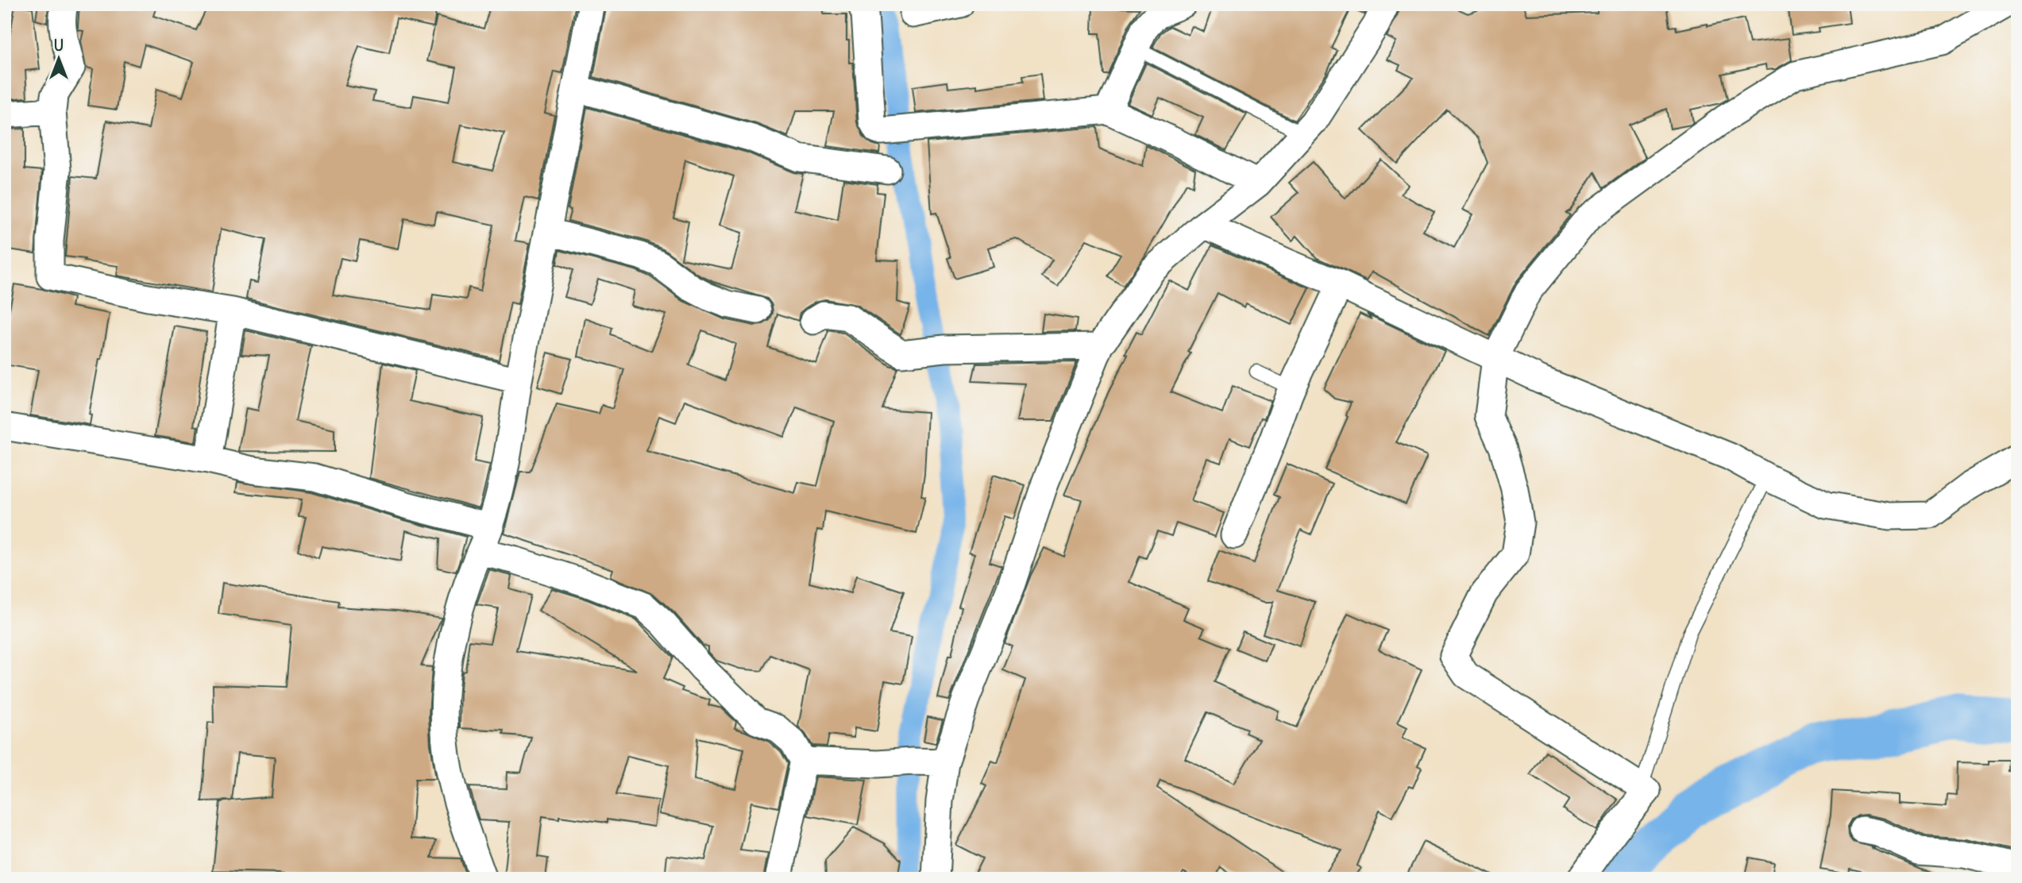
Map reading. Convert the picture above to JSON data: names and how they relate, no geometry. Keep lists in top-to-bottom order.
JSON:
{
  "north": "top"
}
